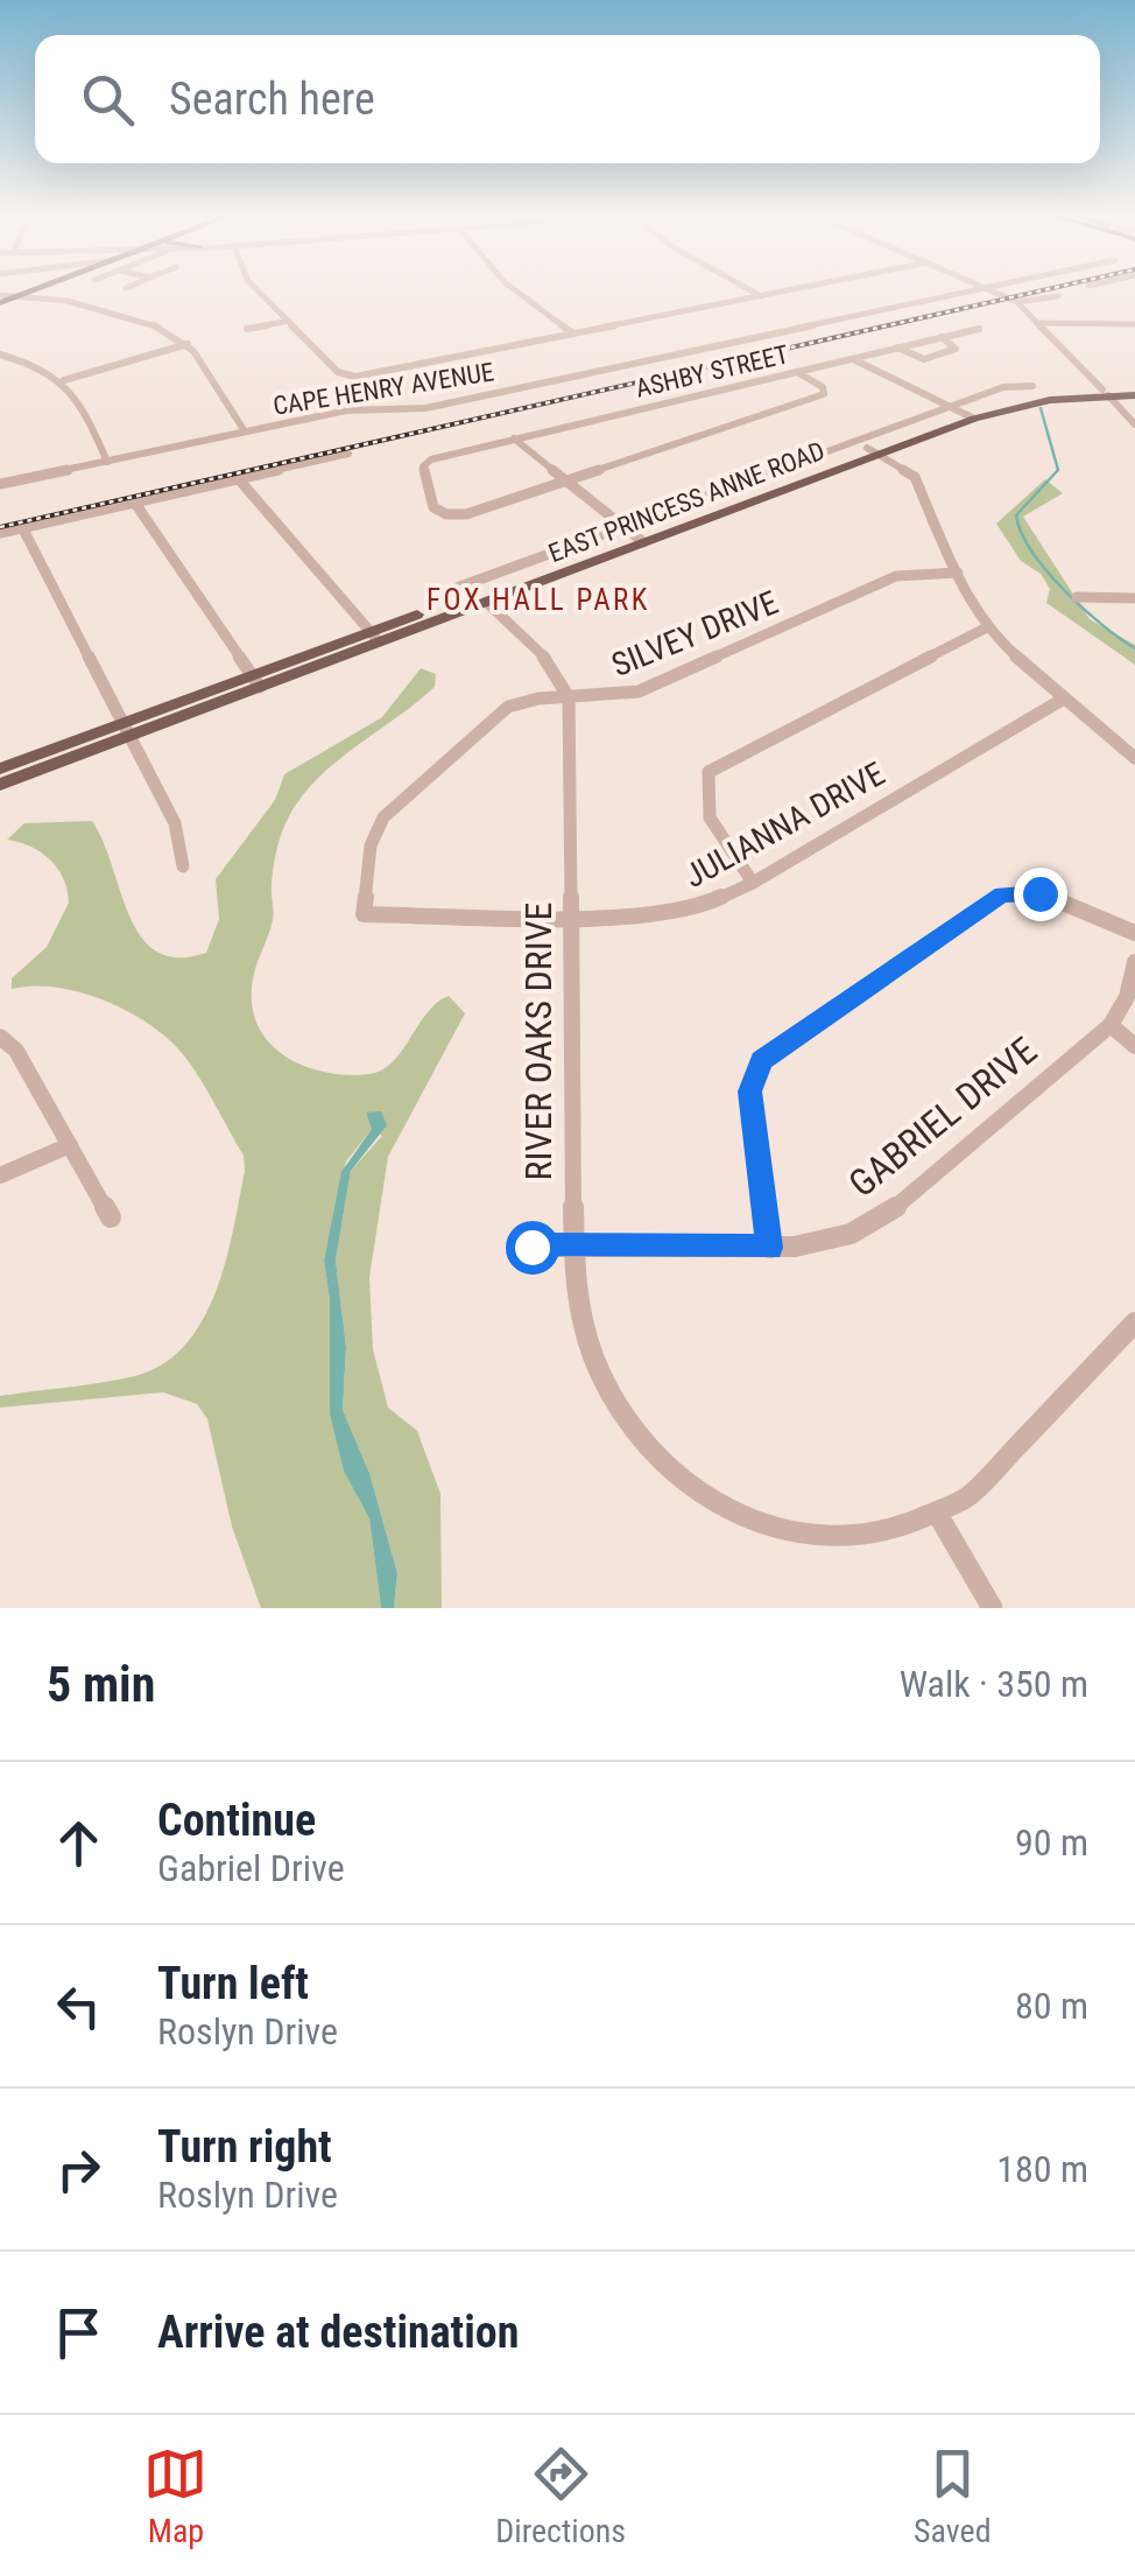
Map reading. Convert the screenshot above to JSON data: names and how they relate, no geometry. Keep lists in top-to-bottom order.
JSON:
{
  "streets": {
    "main road": ["EAST PRINCESS ANNE ROAD"],
    "street": [
      "ASHBY STREET",
      "CAPE HENRY AVENUE",
      "SILVEY DRIVE",
      "JULIANNA DRIVE",
      "RIVER OAKS DRIVE",
      "GABRIEL DRIVE"
    ]
  },
  "crossings": [
    ["SILVEY DRIVE", "JULIANNA DRIVE"],
    ["SILVEY DRIVE", "RIVER OAKS DRIVE"],
    ["JULIANNA DRIVE", "RIVER OAKS DRIVE"],
    ["RIVER OAKS DRIVE", "GABRIEL DRIVE"]
  ],
  "districts": ["FOX HALL PARK"],
  "page": {
    "search": "Search here",
    "heading": ["5 min", "Walk · 350 m"],
    "list": [
      ["Continue", "Gabriel Drive", "90 m"],
      ["Turn left", "Roslyn Drive", "80 m"],
      ["Turn right", "Roslyn Drive", "180 m"],
      "Arrive at destination"
    ],
    "nav": ["Map", "Directions", "Saved"]
  }
}
